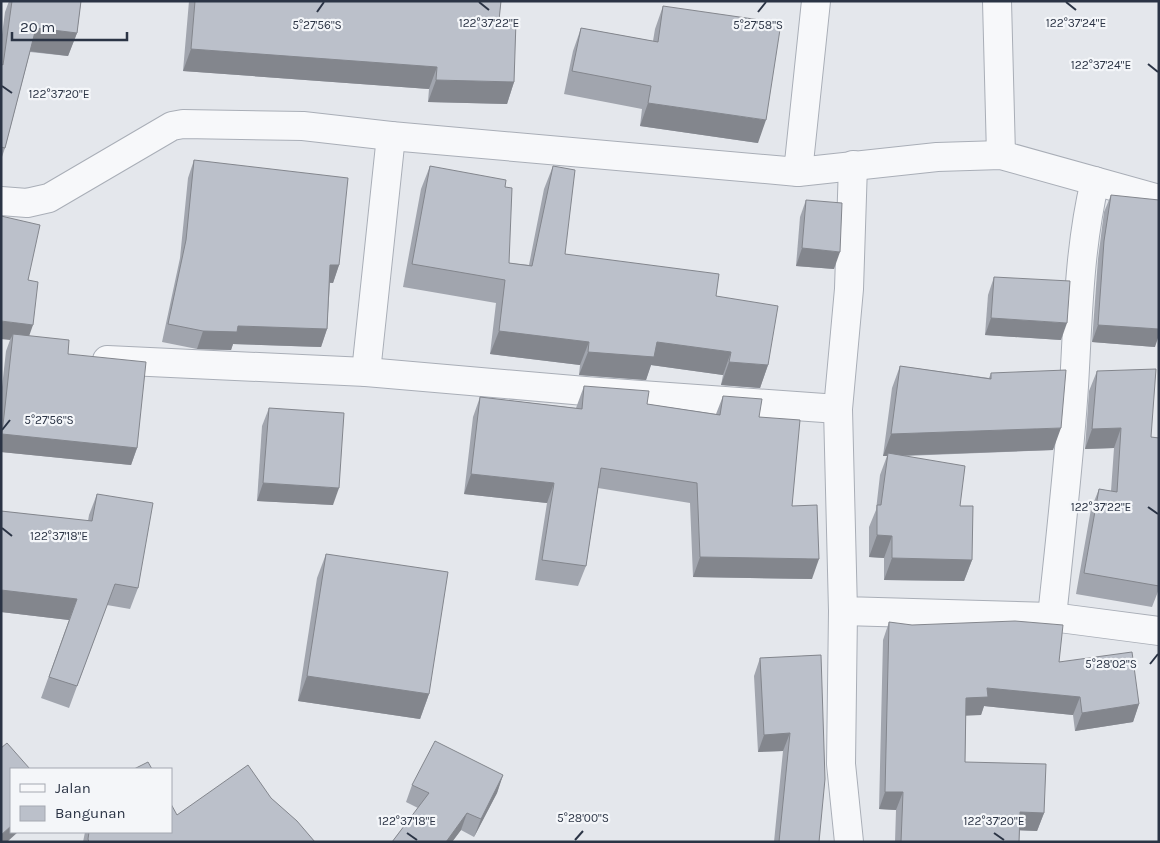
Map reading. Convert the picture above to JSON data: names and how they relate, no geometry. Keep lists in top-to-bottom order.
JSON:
{
  "legend": ["Jalan", "Bangunan"],
  "scale_bar": "20 m",
  "coordinates": [
    "122°37'22\"E",
    "122°37'24\"E",
    "5°27'56\"S",
    "5°27'58\"S",
    "122°37'20\"E",
    "122°37'18\"E",
    "5°28'02\"S",
    "5°28'00\"S"
  ]
}
